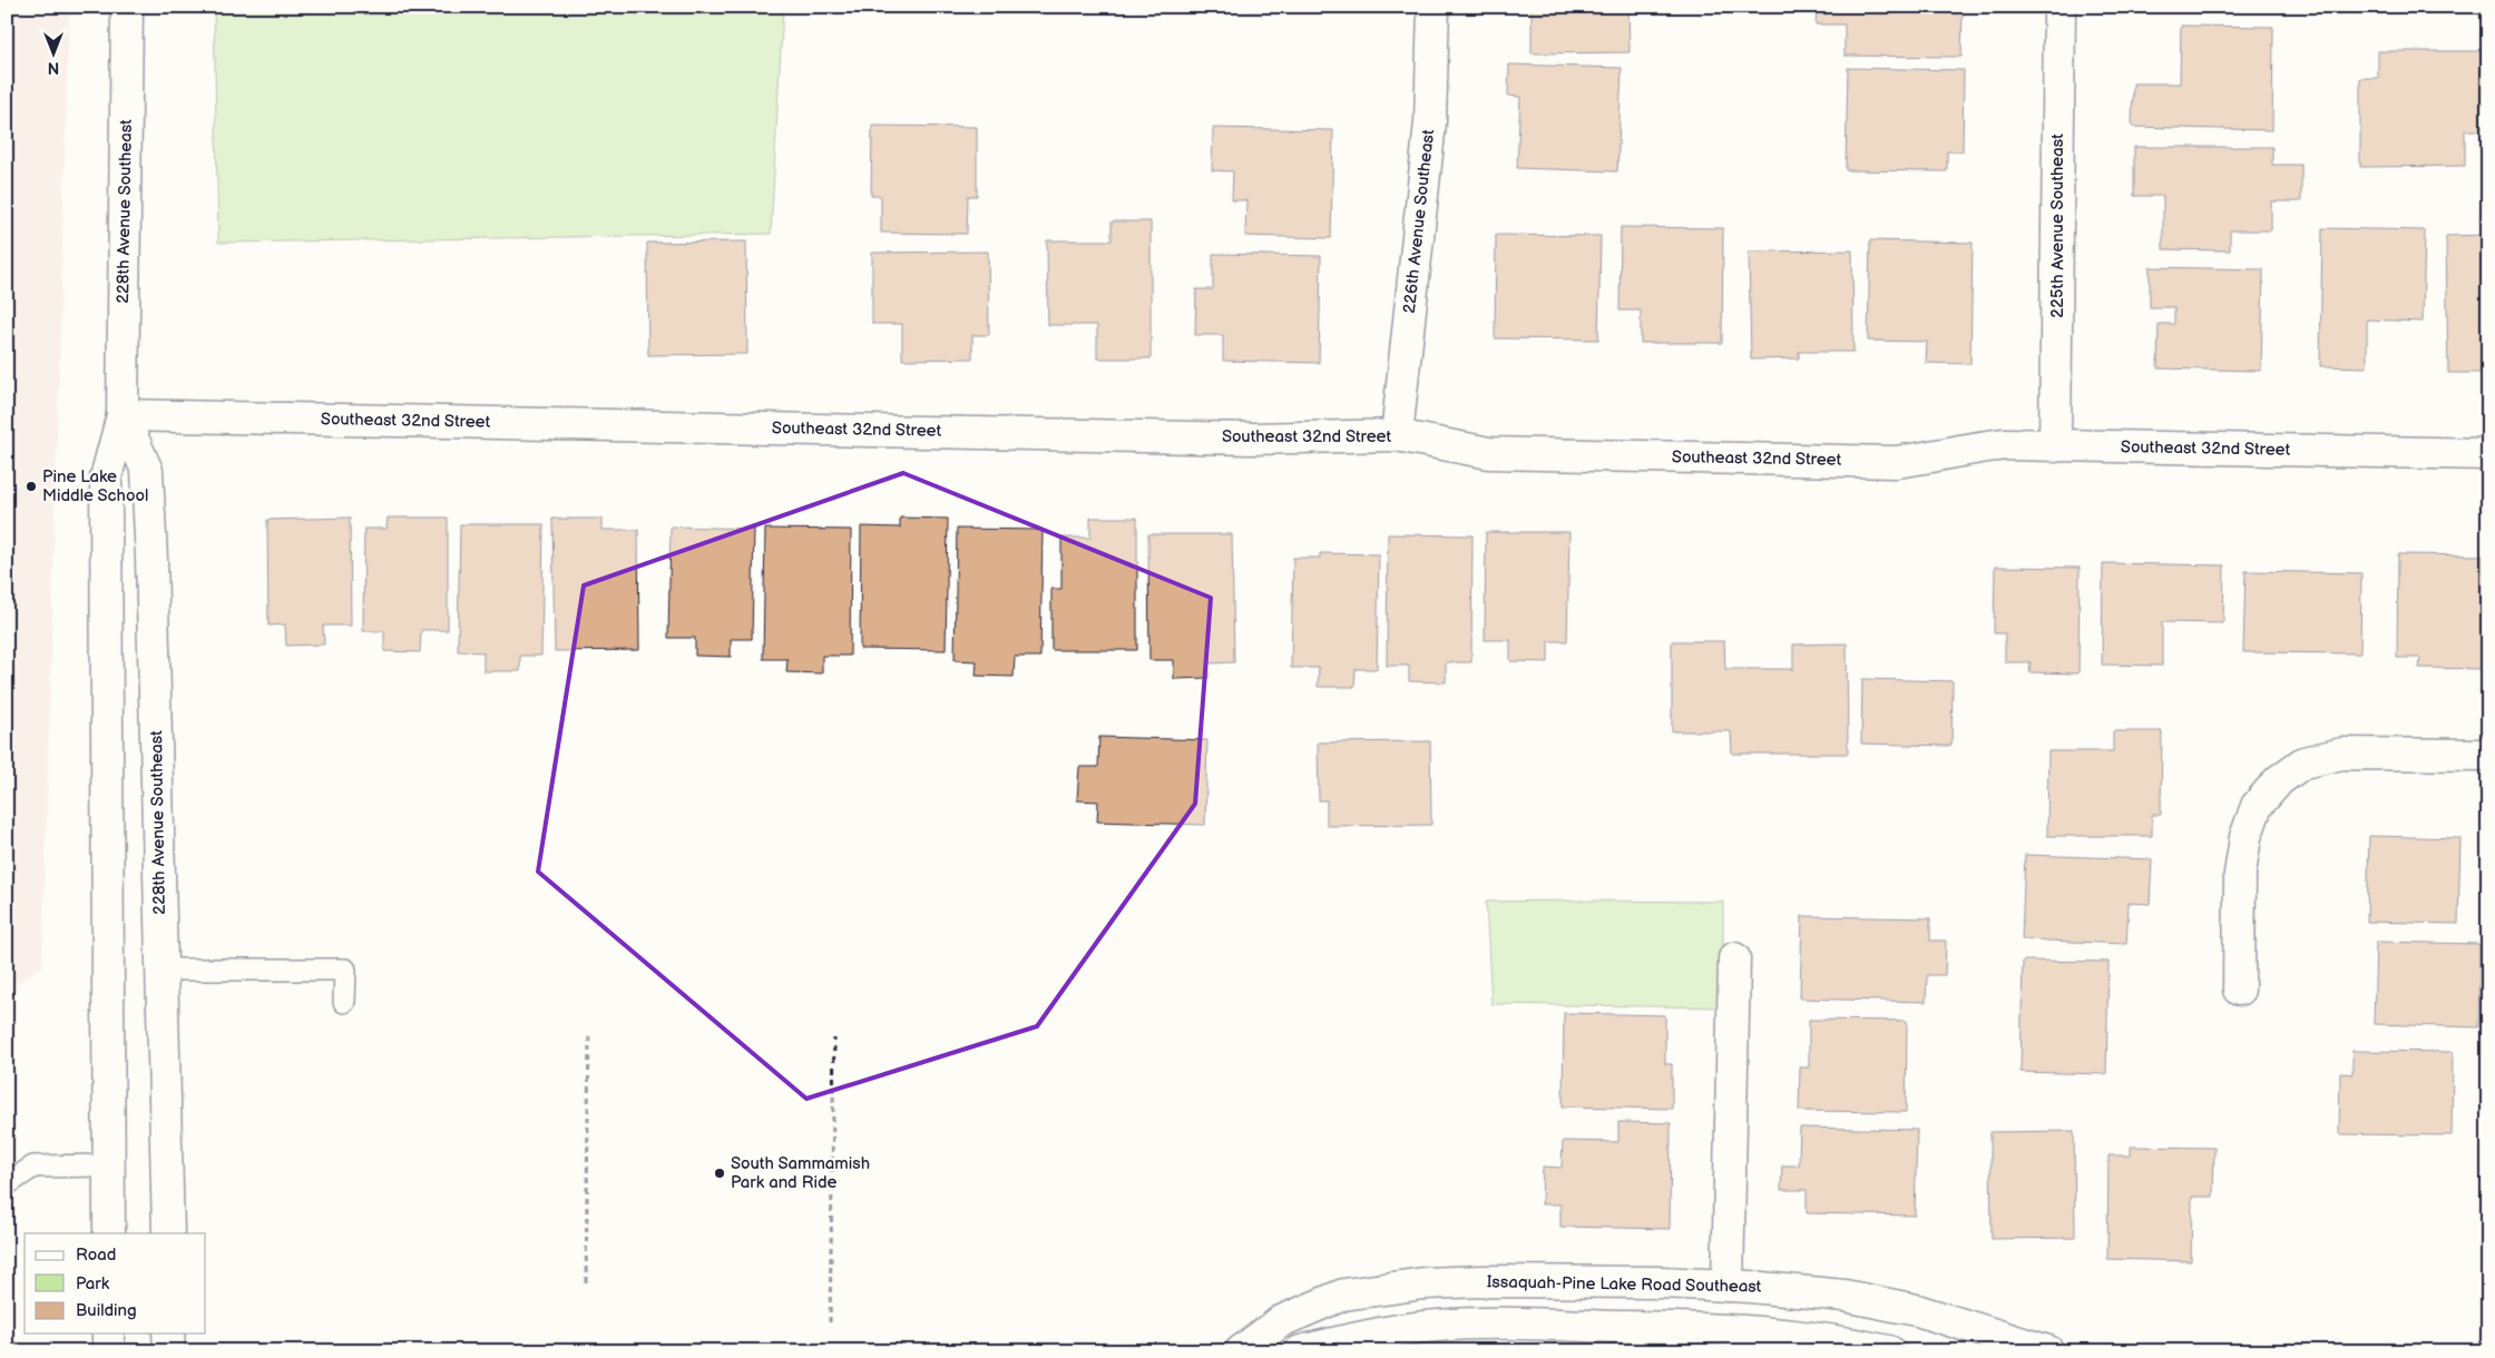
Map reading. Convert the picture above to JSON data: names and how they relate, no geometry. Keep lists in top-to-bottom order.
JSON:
{
  "streets": {
    "street": [
      "228th Avenue Southeast",
      "226th Avenue Southeast",
      "225th Avenue Southeast",
      "Southeast 32nd Street",
      "Issaquah-Pine Lake Road Southeast"
    ]
  },
  "crossings": [
    ["228th Avenue Southeast", "Southeast 32nd Street"],
    ["226th Avenue Southeast", "Southeast 32nd Street"],
    ["225th Avenue Southeast", "Southeast 32nd Street"]
  ],
  "places": ["Pine Lake Middle School", "South Sammamish Park and Ride"],
  "legend": ["Road", "Park", "Building"],
  "north": "bottom"
}
